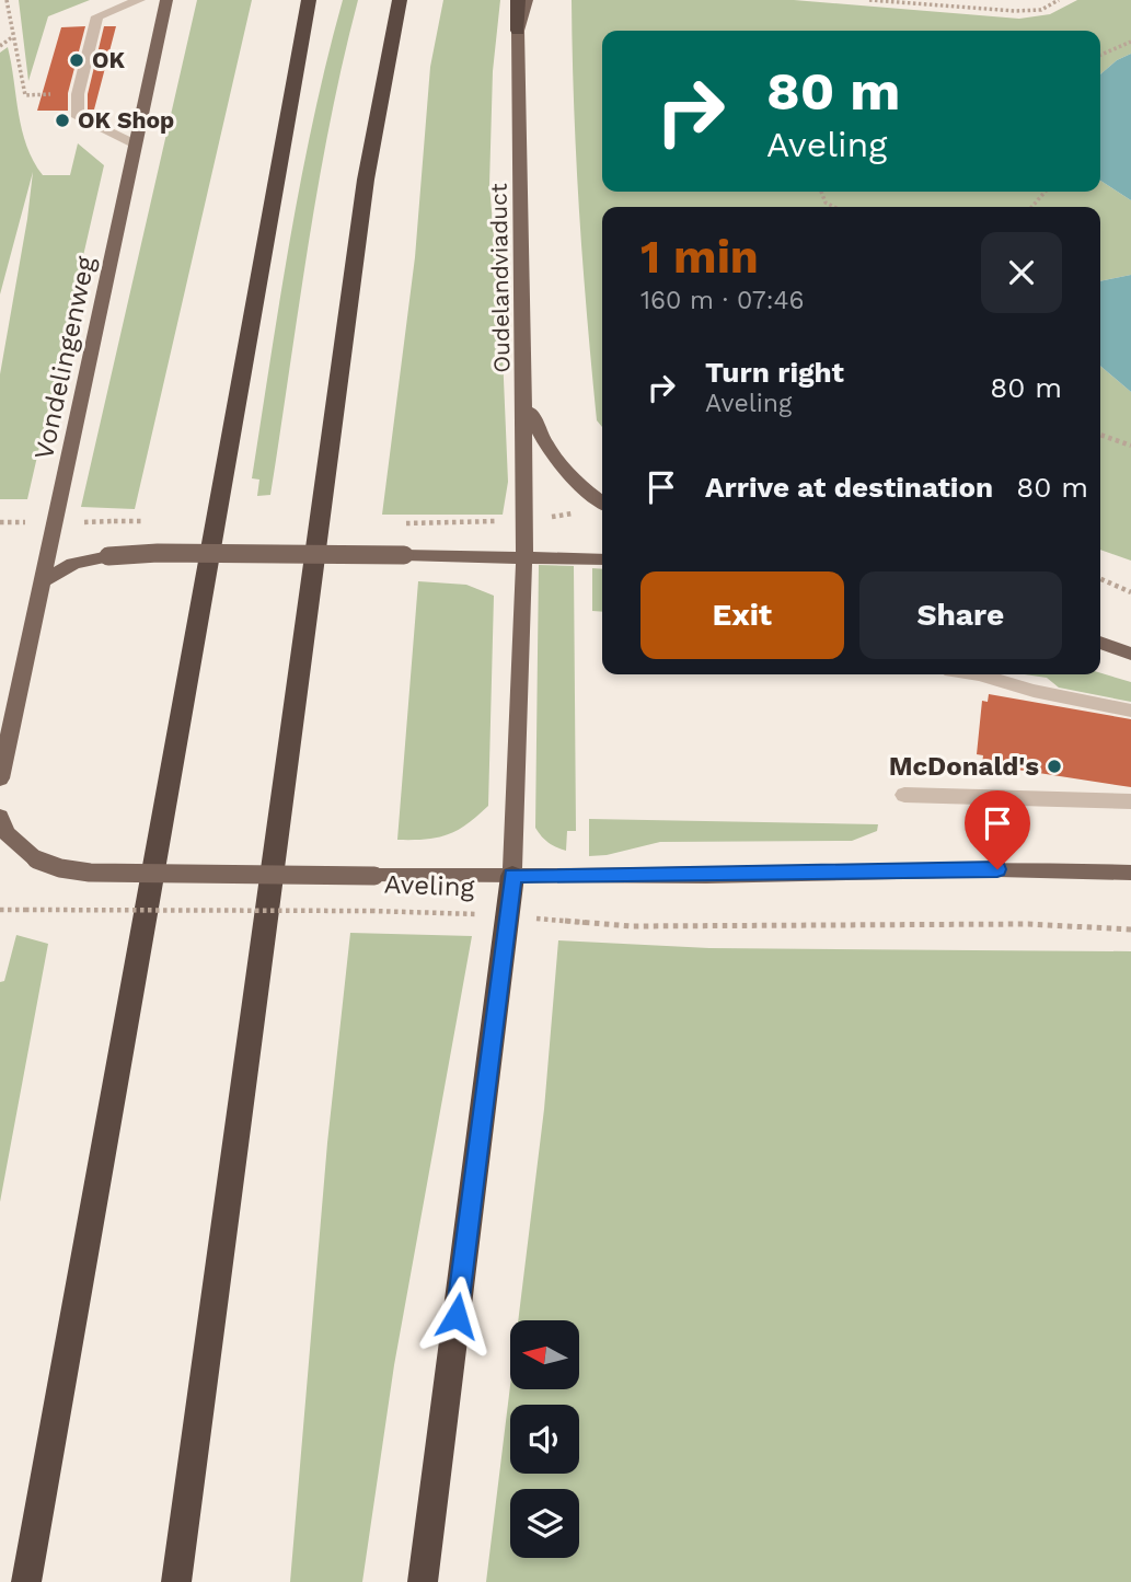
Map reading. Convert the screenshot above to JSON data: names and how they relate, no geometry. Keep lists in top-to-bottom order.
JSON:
{
  "streets": {
    "main road": ["Oudelandviaduct", "Vondelingenweg", "Aveling"]
  },
  "crossings": [
    ["Oudelandviaduct", "Aveling"]
  ],
  "places": ["OK", "OK Shop", "McDonald's"],
  "north": "left",
  "page": {
    "turn": ["80 m", "Aveling"],
    "heading": ["1 min", "160 m · 07:46"],
    "list": [
      {
        "name": "Turn right",
        "note": "Aveling",
        "value": "80 m"
      },
      {
        "name": "Arrive at destination",
        "value": "80 m"
      }
    ],
    "buttons": ["Exit", "Share"]
  }
}
